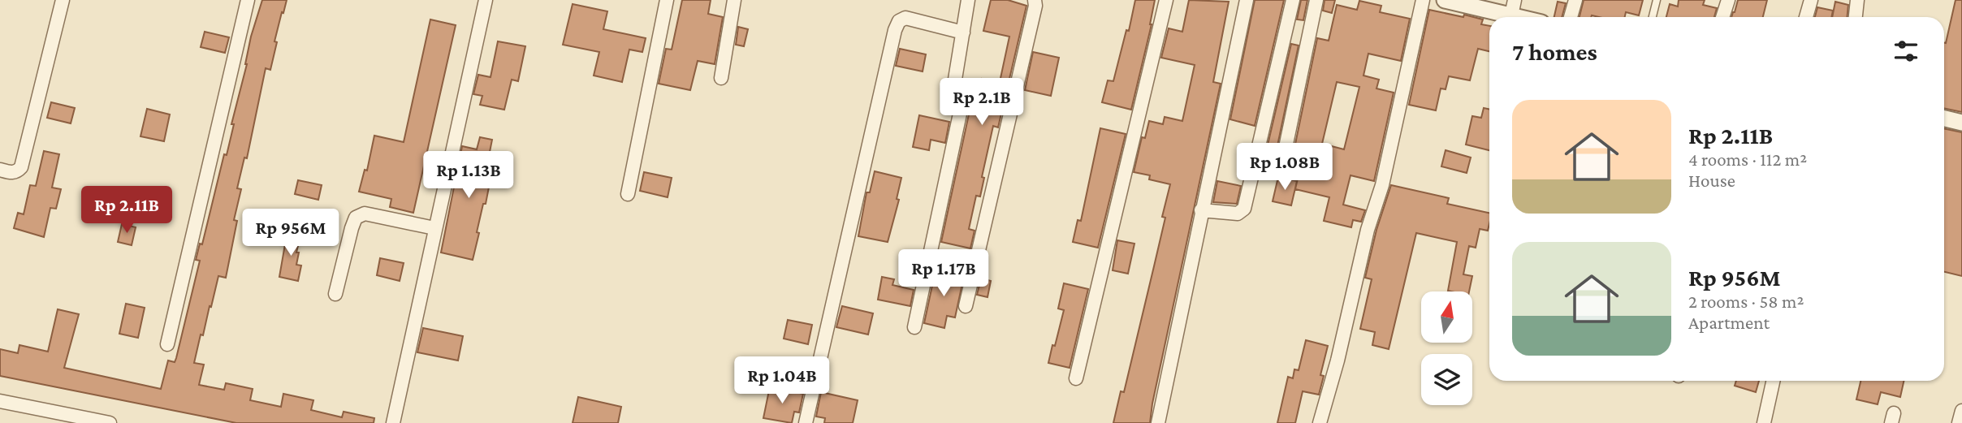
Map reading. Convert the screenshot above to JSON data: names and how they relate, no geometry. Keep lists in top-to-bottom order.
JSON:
{
  "north": "top",
  "page": {
    "heading": "7 homes",
    "price": [
      "Rp 2.1B",
      "Rp 1.08B",
      "Rp 1.13B",
      "Rp 2.11B",
      "Rp 956M",
      "Rp 1.17B",
      "Rp 1.04B"
    ],
    "list": [
      {
        "name": "Rp 2.11B",
        "note": "4 rooms · 112 m² · House"
      },
      {
        "name": "Rp 956M",
        "note": "2 rooms · 58 m² · Apartment"
      }
    ]
  }
}
